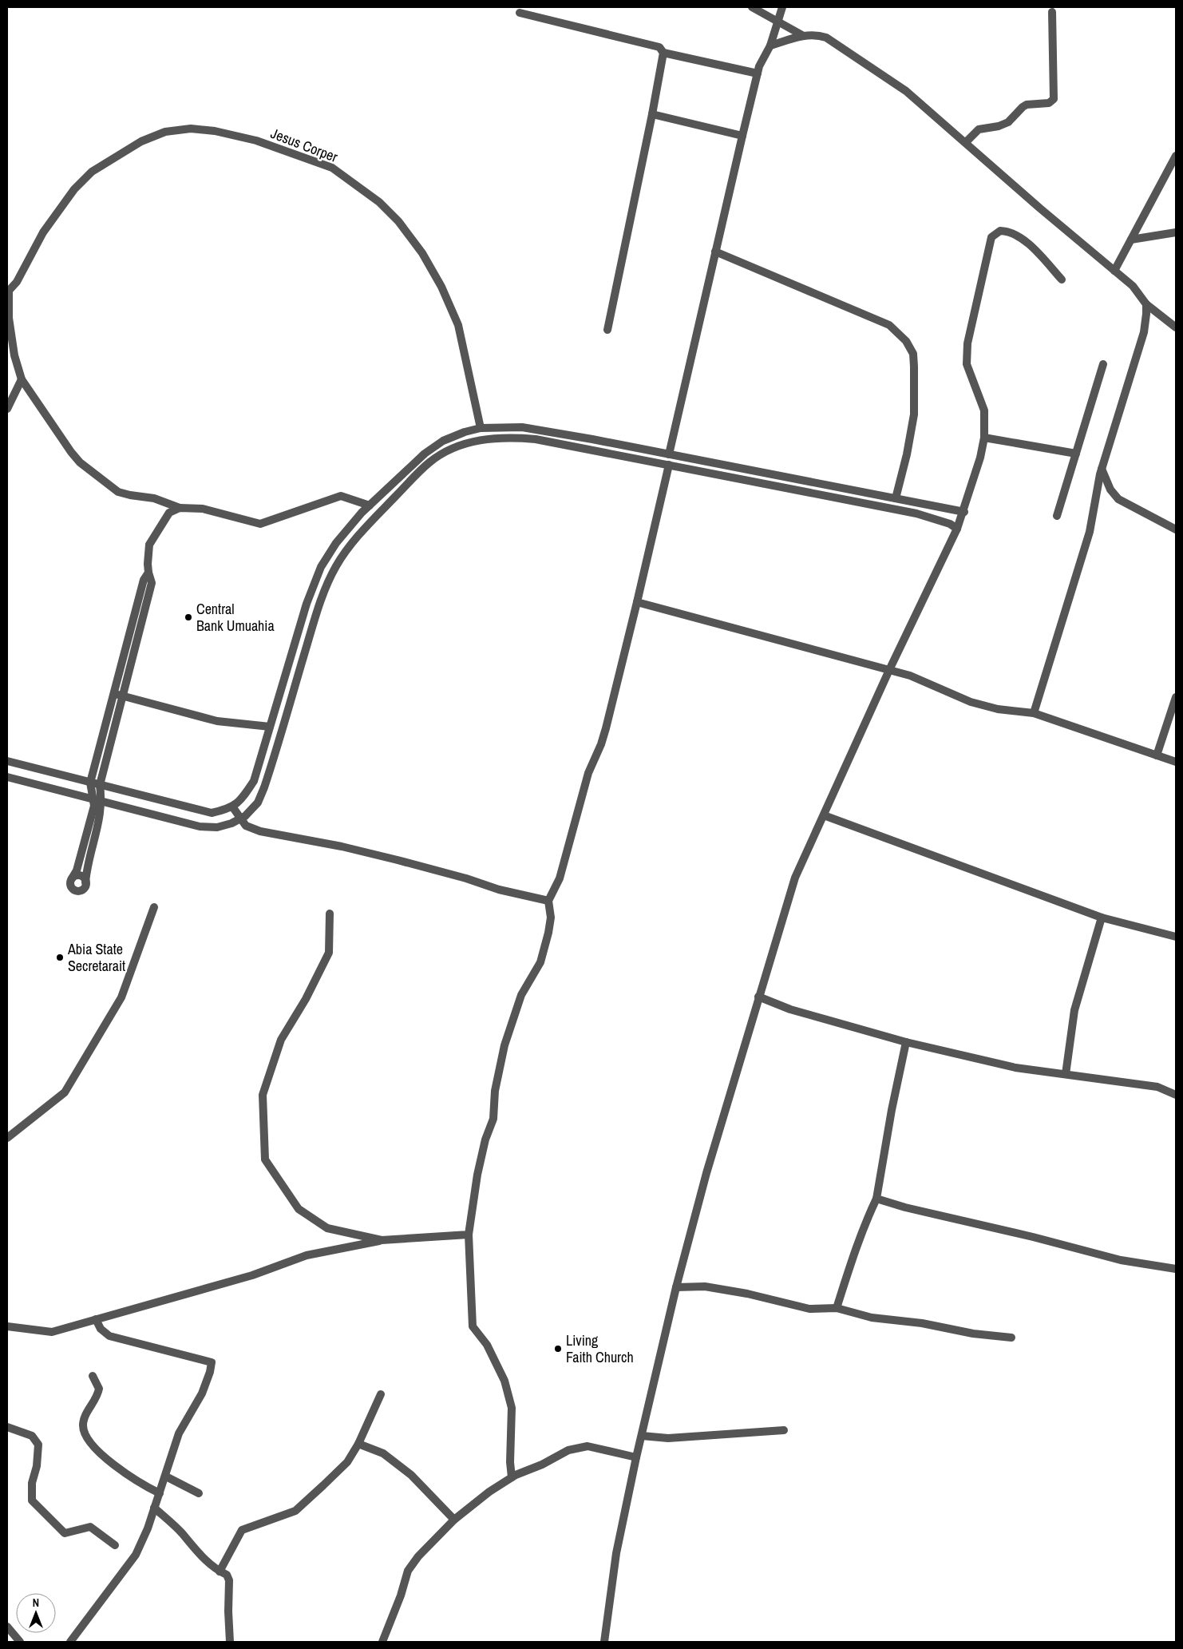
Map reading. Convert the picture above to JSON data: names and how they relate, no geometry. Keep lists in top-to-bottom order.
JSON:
{
  "streets": {
    "street": ["Jesus Corper"]
  },
  "places": ["Central Bank Umuahia", "Abia State Secretarait", "Living Faith Church"],
  "north": "top"
}
